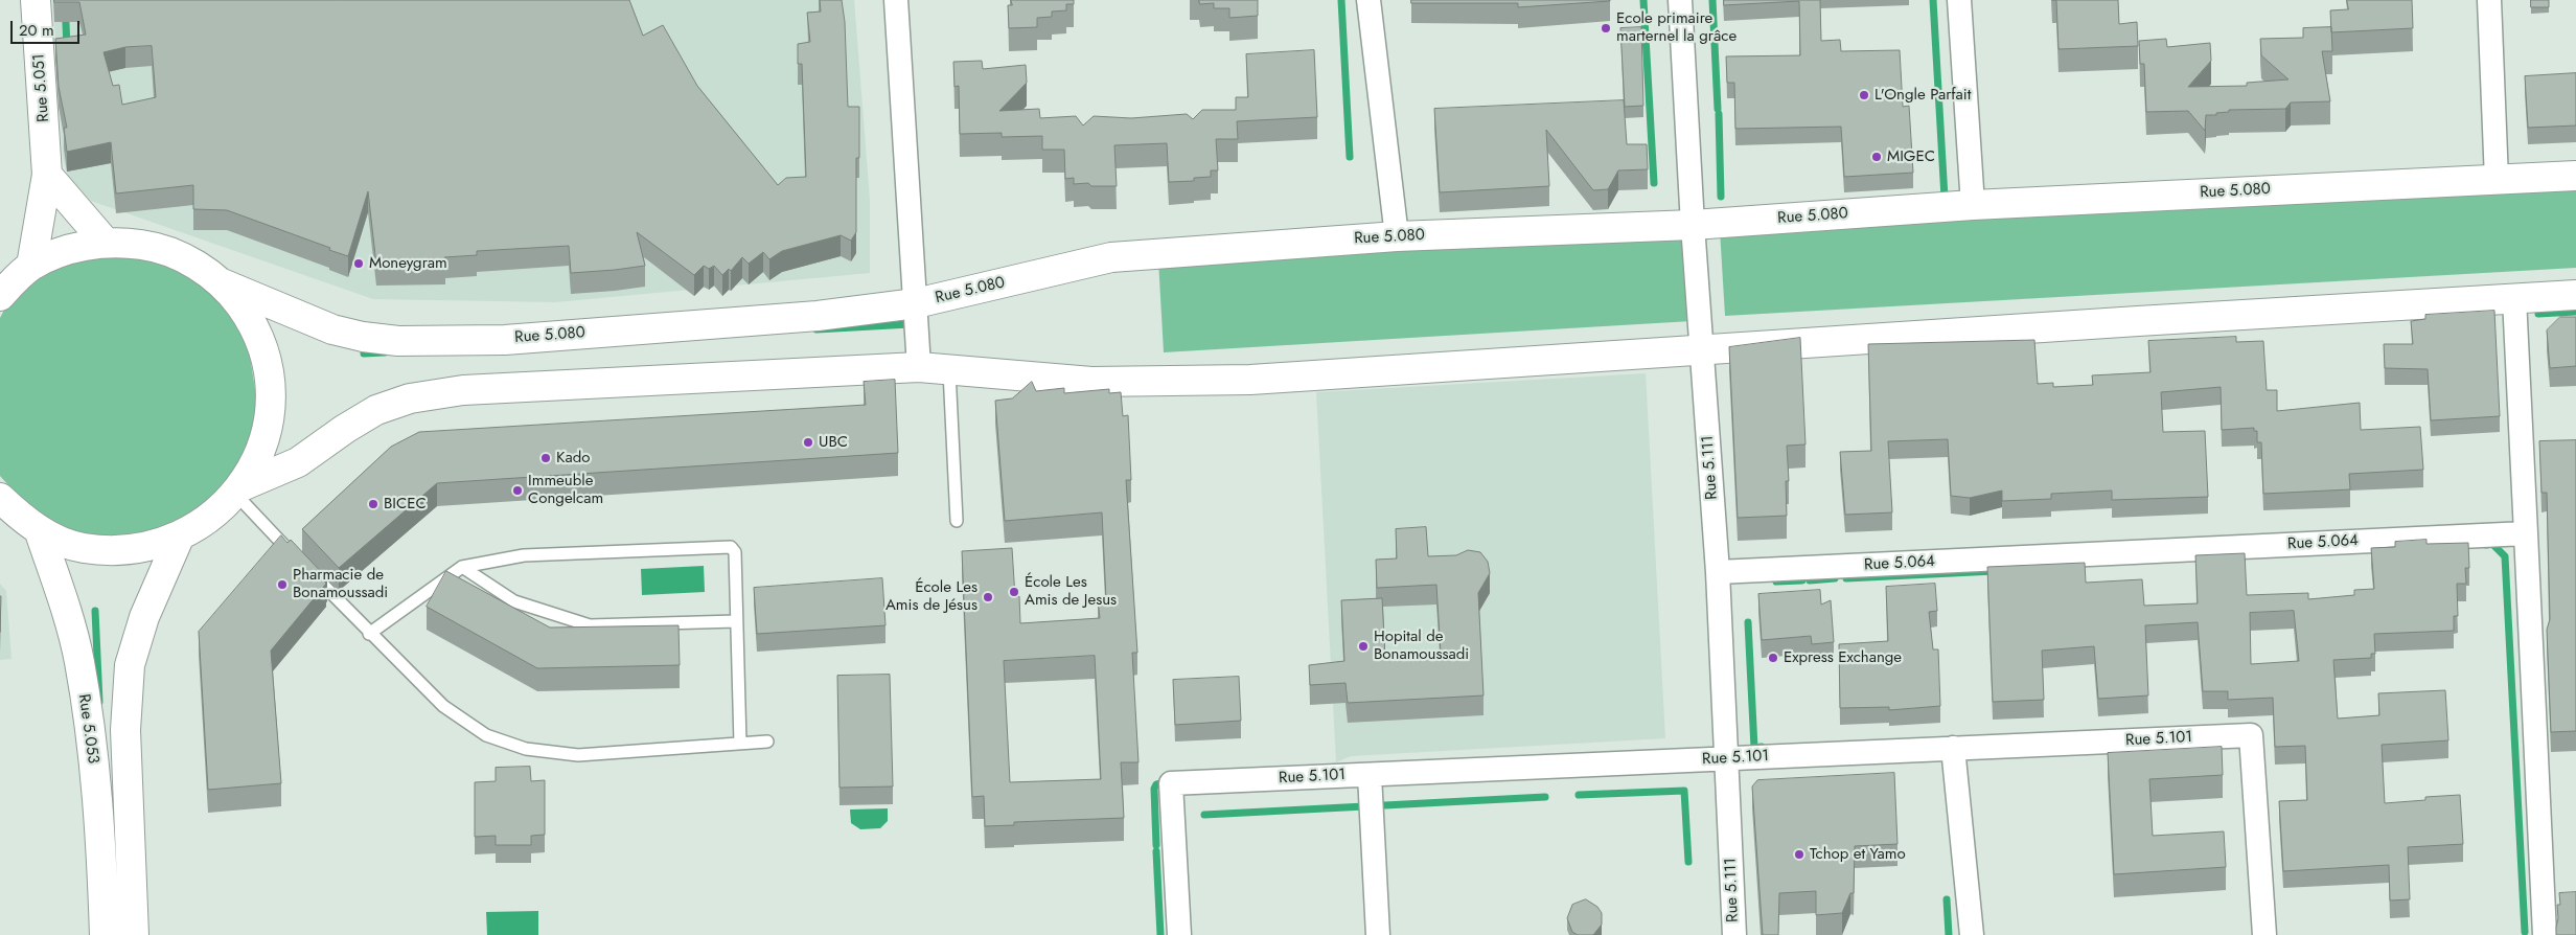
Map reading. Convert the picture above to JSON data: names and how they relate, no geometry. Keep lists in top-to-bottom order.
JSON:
{
  "streets": {
    "main road": ["Rue 5.051", "Rue 5.080", "Rue 5.053"],
    "street": ["Rue 5.111", "Rue 5.064", "Rue 5.101"]
  },
  "crossings": [
    ["Rue 5.080", "Rue 5.111"],
    ["Rue 5.111", "Rue 5.064"],
    ["Rue 5.111", "Rue 5.101"]
  ],
  "places": [
    "Ecole primaire marternel la grâce",
    "L'Ongle Parfait",
    "MIGEC",
    "Moneygram",
    "UBC",
    "Kado",
    "Immeuble Congelcam",
    "BICEC",
    "Pharmacie de Bonamoussadi",
    "École Les Amis de Jesus",
    "École Les Amis de Jésus",
    "Hopital de Bonamoussadi",
    "Express Exchange",
    "Tchop et Yamo"
  ],
  "scale_bar": "20 m"
}
